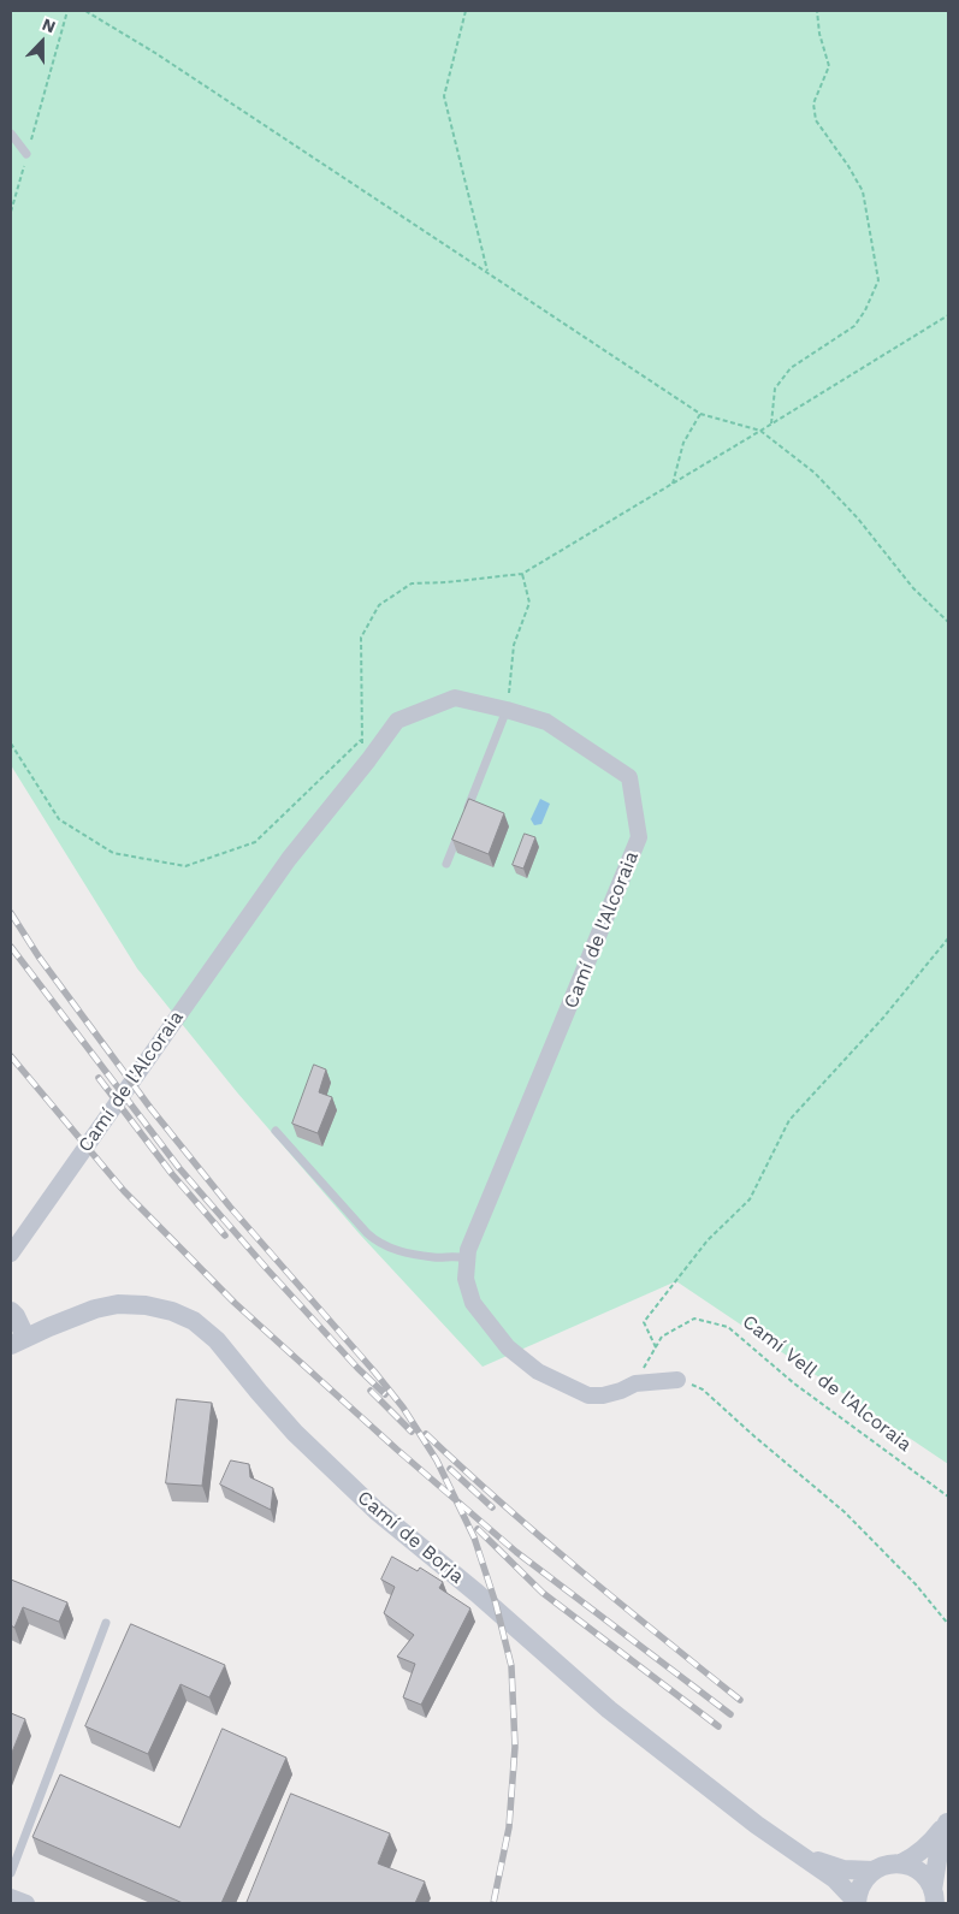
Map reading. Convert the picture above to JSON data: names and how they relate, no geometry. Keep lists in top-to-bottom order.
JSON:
{
  "streets": {
    "street": ["Camí de l'Alcoraia", "Camí de Borja"],
    "path": ["Camí Vell de l'Alcoraia"]
  },
  "crossings": [
    ["Camí de l'Alcoraia", "Camí Vell de l'Alcoraia"]
  ],
  "north": "top"
}
